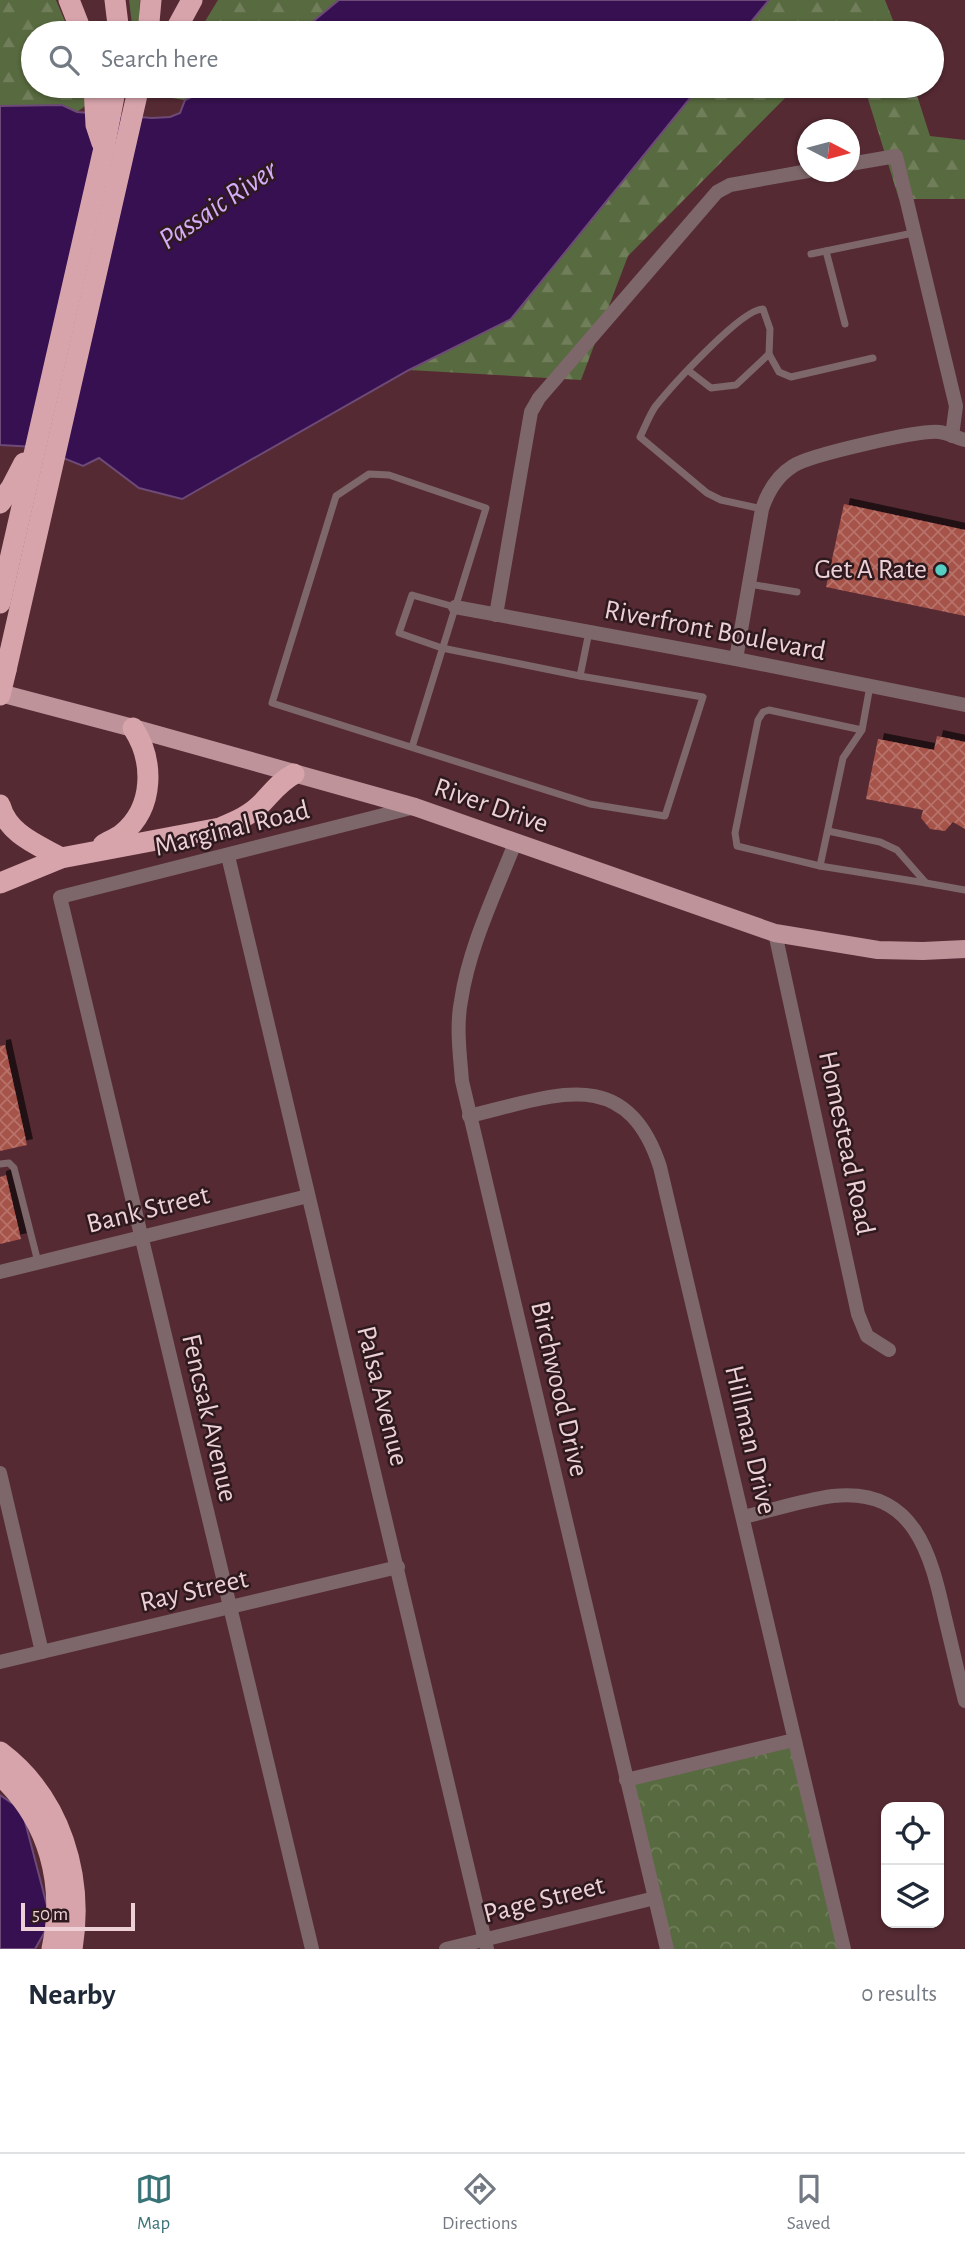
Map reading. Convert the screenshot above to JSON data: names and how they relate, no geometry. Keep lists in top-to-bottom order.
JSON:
{
  "streets": {
    "main road": ["River Drive"],
    "street": [
      "Riverfront Boulevard",
      "Marginal Road",
      "Homestead Road",
      "Bank Street",
      "Birchwood Drive",
      "Palsa Avenue",
      "Fencsak Avenue",
      "Hillman Drive",
      "Ray Street",
      "Page Street"
    ]
  },
  "crossings": [
    ["River Drive", "Marginal Road"],
    ["River Drive", "Homestead Road"],
    ["River Drive", "Birchwood Drive"],
    ["Marginal Road", "Palsa Avenue"],
    ["Marginal Road", "Fencsak Avenue"],
    ["Bank Street", "Palsa Avenue"],
    ["Bank Street", "Fencsak Avenue"],
    ["Birchwood Drive", "Hillman Drive"],
    ["Birchwood Drive", "Page Street"],
    ["Palsa Avenue", "Ray Street"],
    ["Palsa Avenue", "Page Street"],
    ["Fencsak Avenue", "Ray Street"]
  ],
  "water": ["Passaic River"],
  "places": ["Get A Rate"],
  "scale_bar": "50 m",
  "north": "right",
  "page": {
    "search": "Search here",
    "scale": "50 m",
    "heading": ["Nearby", "0 results"],
    "nav": ["Map", "Directions", "Saved"]
  }
}
